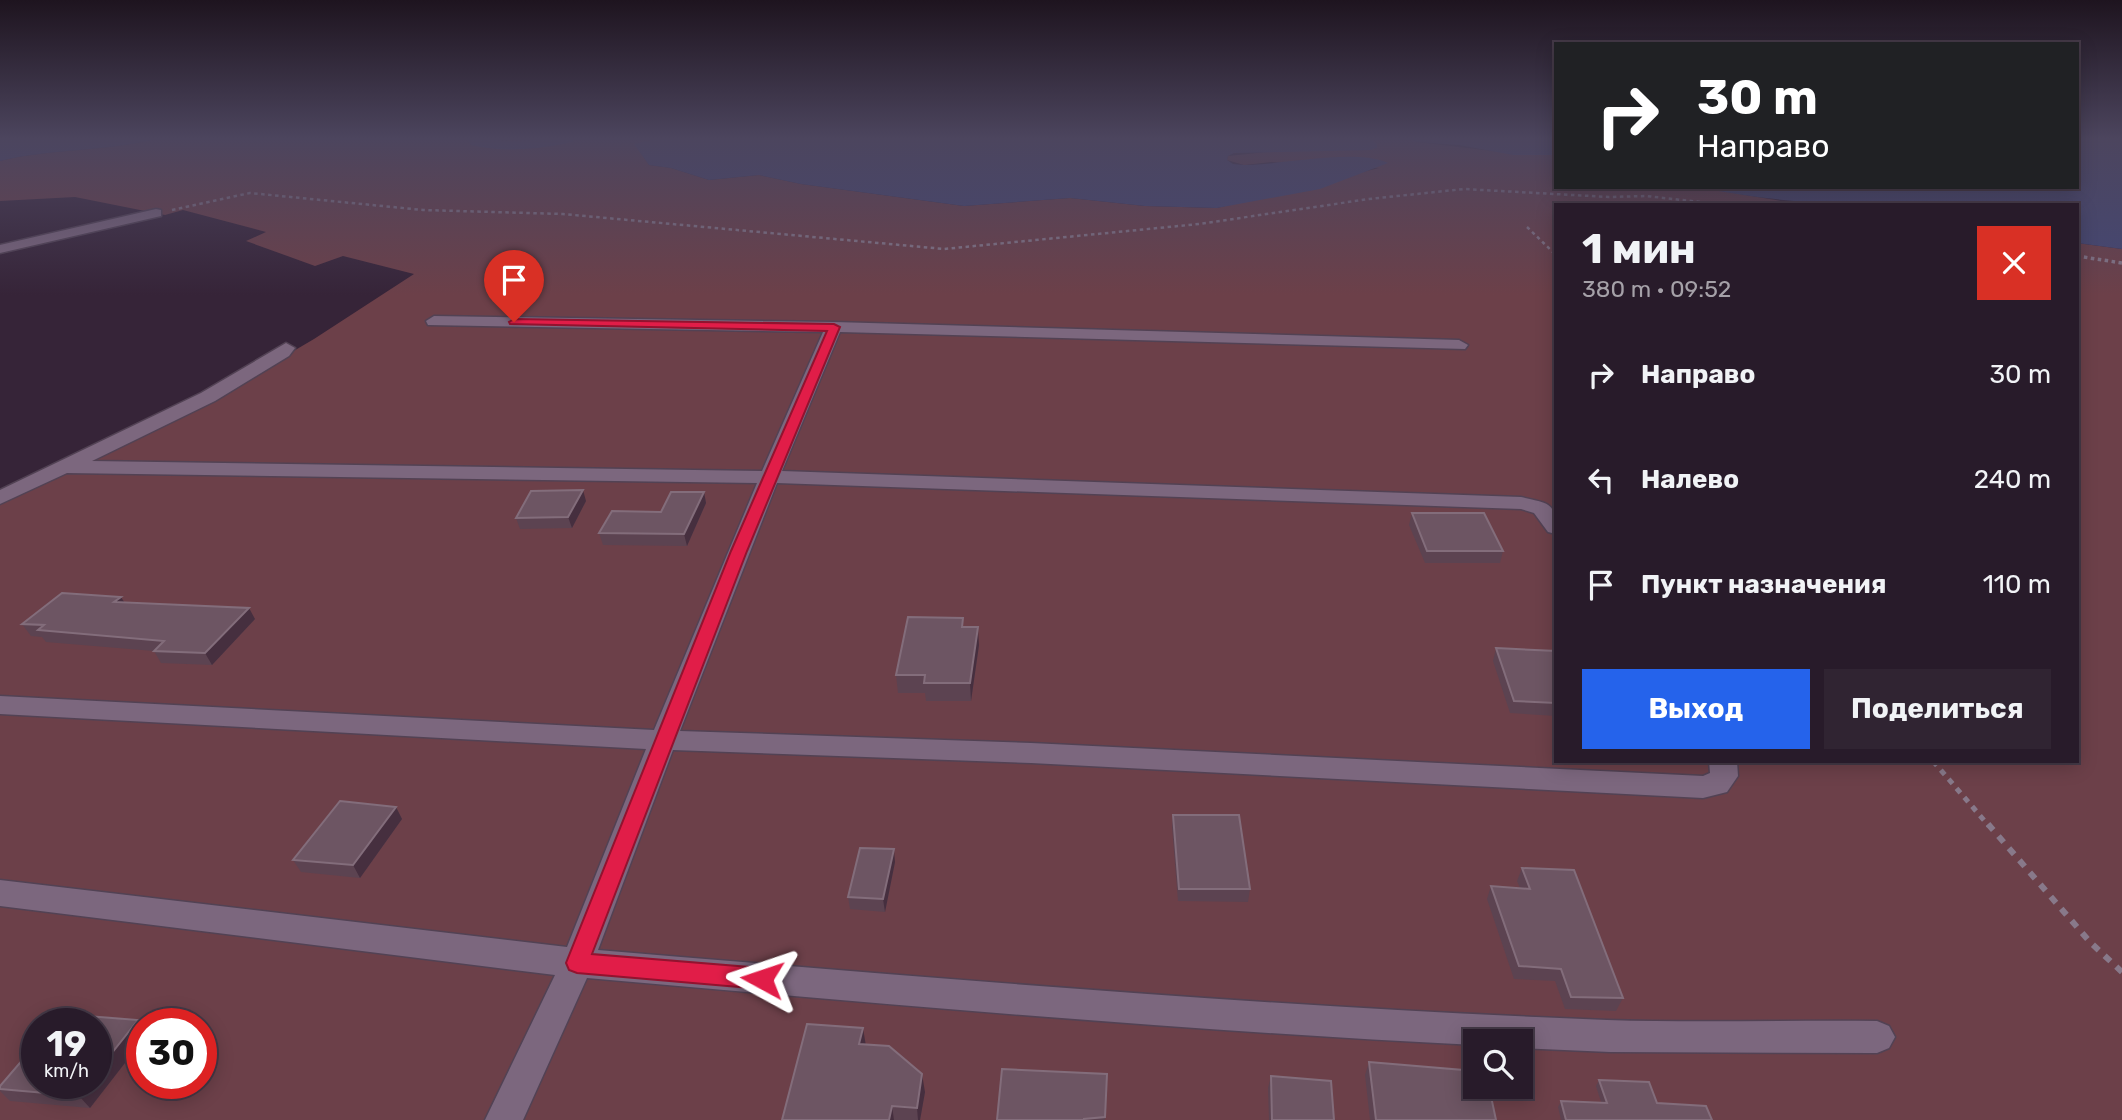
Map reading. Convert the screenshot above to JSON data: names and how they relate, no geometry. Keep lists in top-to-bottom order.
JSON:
{
  "page": {
    "turn": ["30 m", "Направо"],
    "heading": ["1 мин", "380 m · 09:52"],
    "list": [
      {
        "name": "Направо",
        "value": "30 m"
      },
      {
        "name": "Налево",
        "value": "240 m"
      },
      {
        "name": "Пункт назначения",
        "value": "110 m"
      }
    ],
    "buttons": ["Выход", "Поделиться"],
    "speed": "19 km/h",
    "limit": "30"
  }
}
